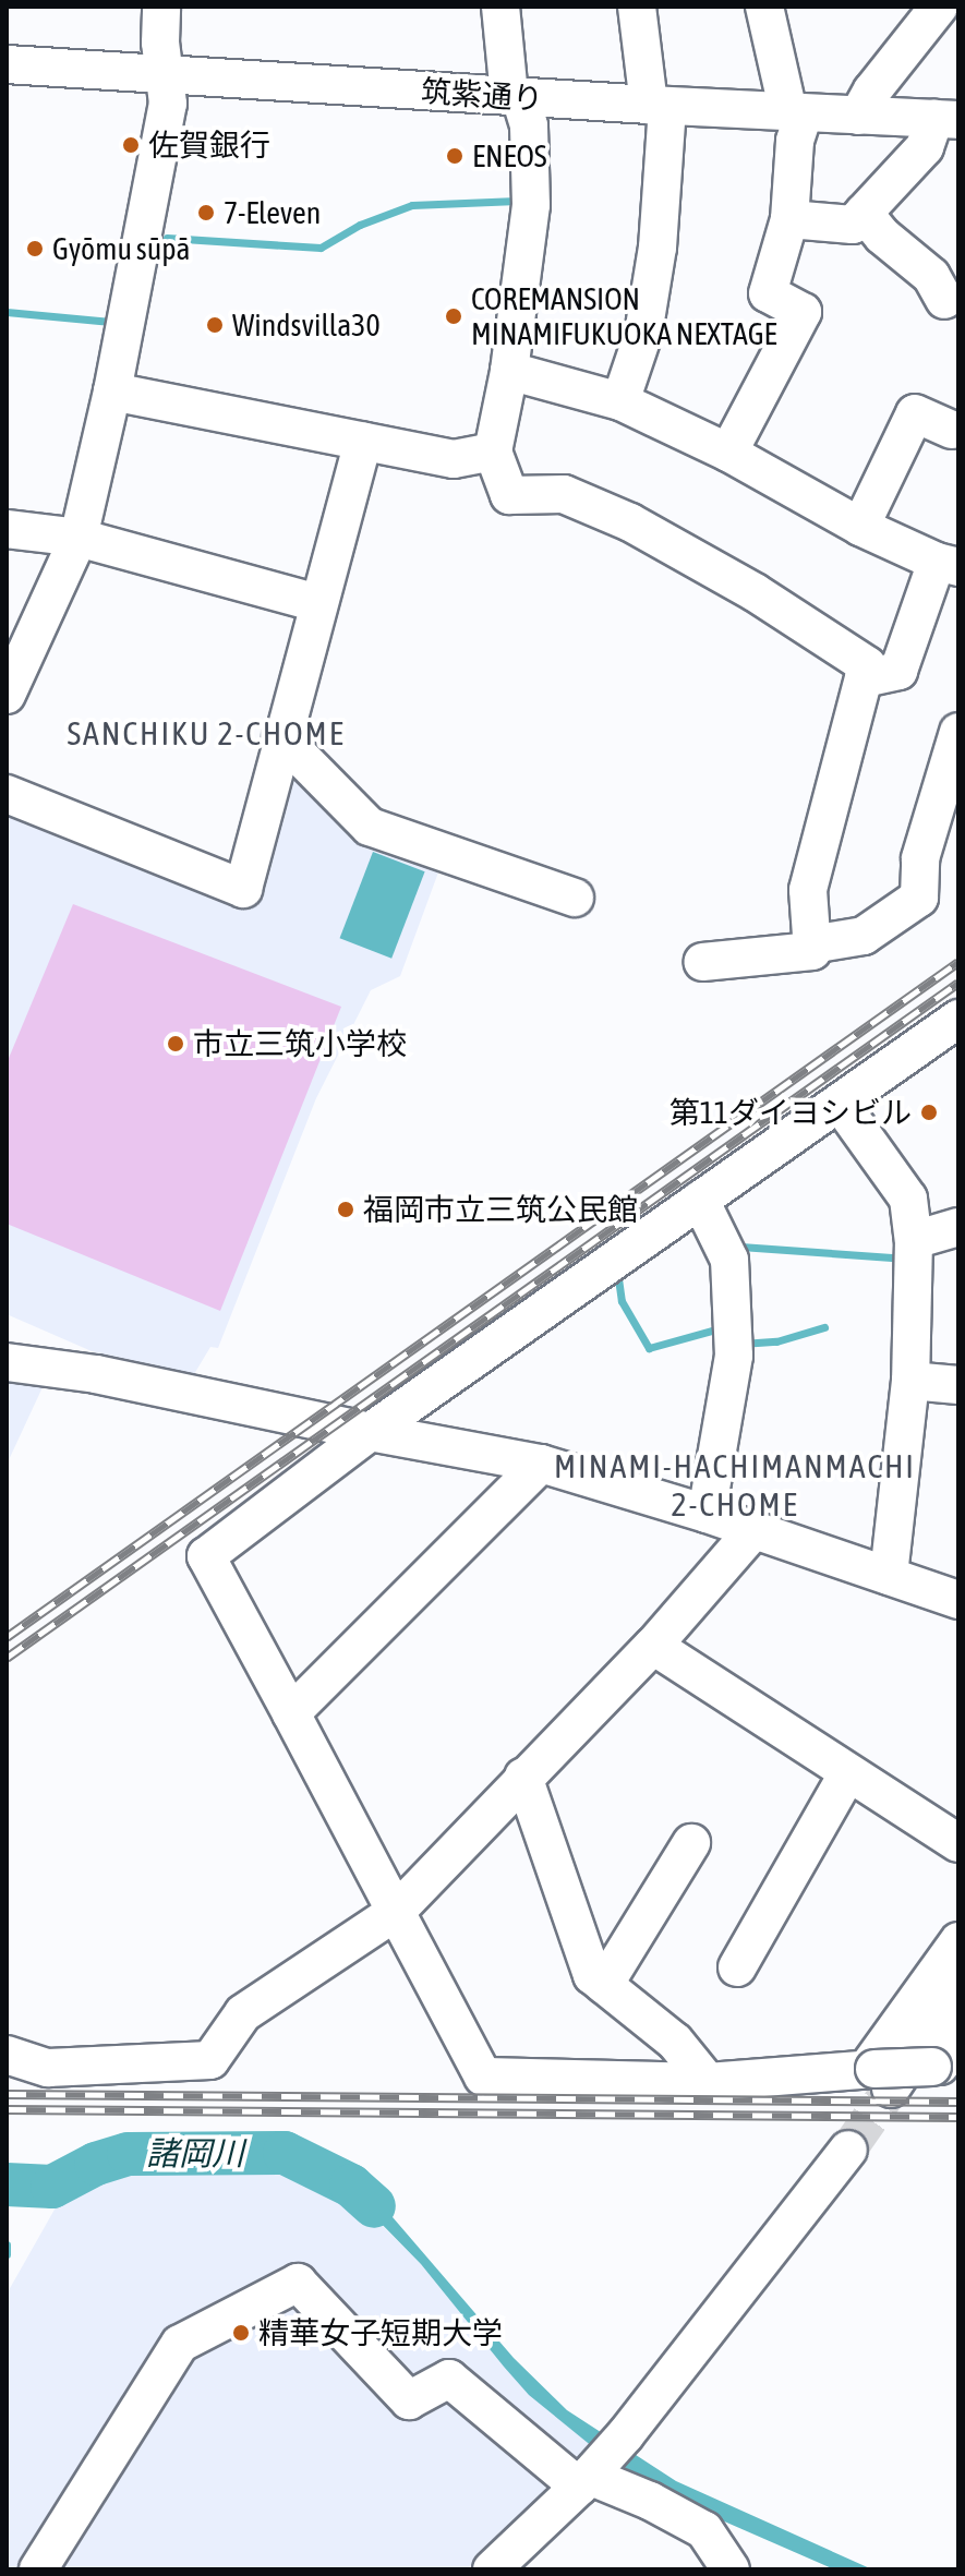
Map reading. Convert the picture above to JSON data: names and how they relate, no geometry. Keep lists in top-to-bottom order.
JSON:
{
  "streets": {
    "street": ["筑紫通り"]
  },
  "districts": ["SANCHIKU 2-CHOME", "MINAMI-HACHIMANMACHI 2-CHOME"],
  "water": ["諸岡川"],
  "places": [
    "佐賀銀行",
    "ENEOS",
    "7-Eleven",
    "Gyōmu sūpā",
    "COREMANSION MINAMIFUKUOKA NEXTAGE",
    "Windsvilla30",
    "市立三筑小学校",
    "第11ダイヨシビル",
    "福岡市立三筑公民館",
    "精華女子短期大学"
  ]
}
